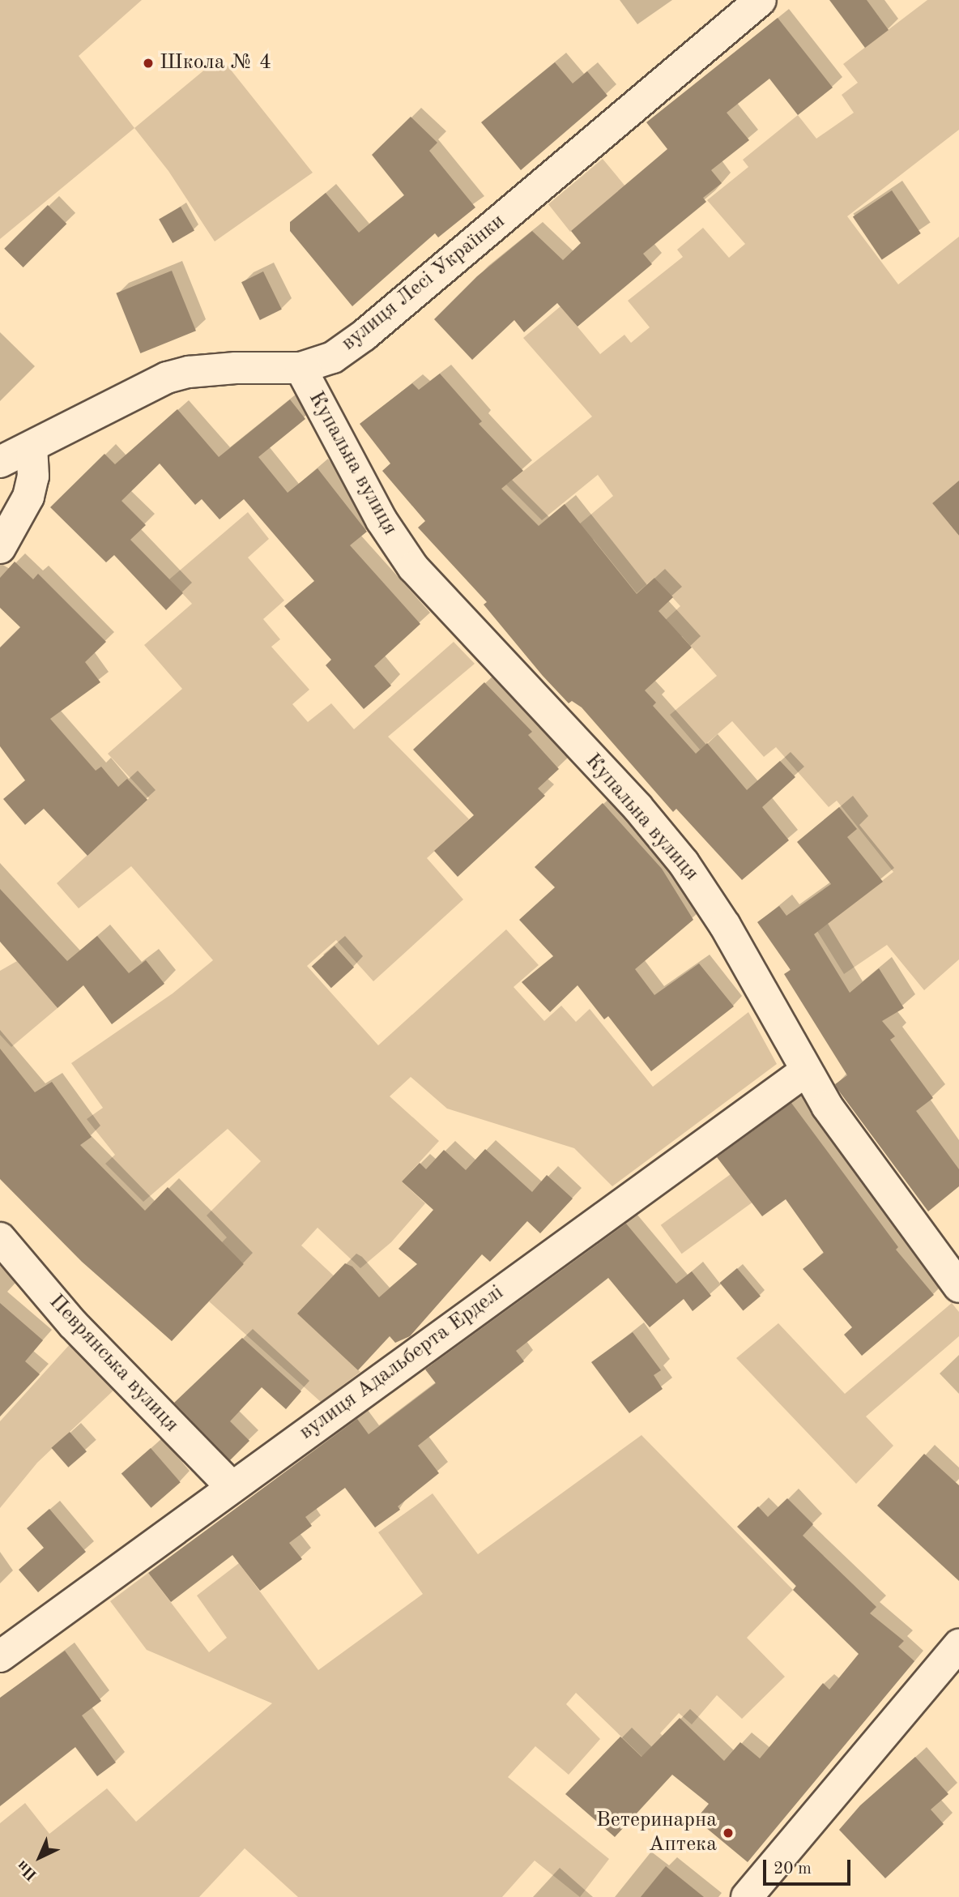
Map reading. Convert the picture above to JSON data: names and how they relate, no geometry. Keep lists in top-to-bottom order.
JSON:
{
  "streets": {
    "street": [
      "вулиця Лесі Українки",
      "Купальна вулиця",
      "вулиця Адальберта Ерделі",
      "Певрянська вулиця"
    ]
  },
  "crossings": [
    ["вулиця Лесі Українки", "Купальна вулиця"],
    ["Купальна вулиця", "вулиця Адальберта Ерделі"],
    ["вулиця Адальберта Ерделі", "Певрянська вулиця"]
  ],
  "places": ["Школа № 4", "Ветеринарна Аптека"],
  "scale_bar": "20 m",
  "north": "bottom left"
}
